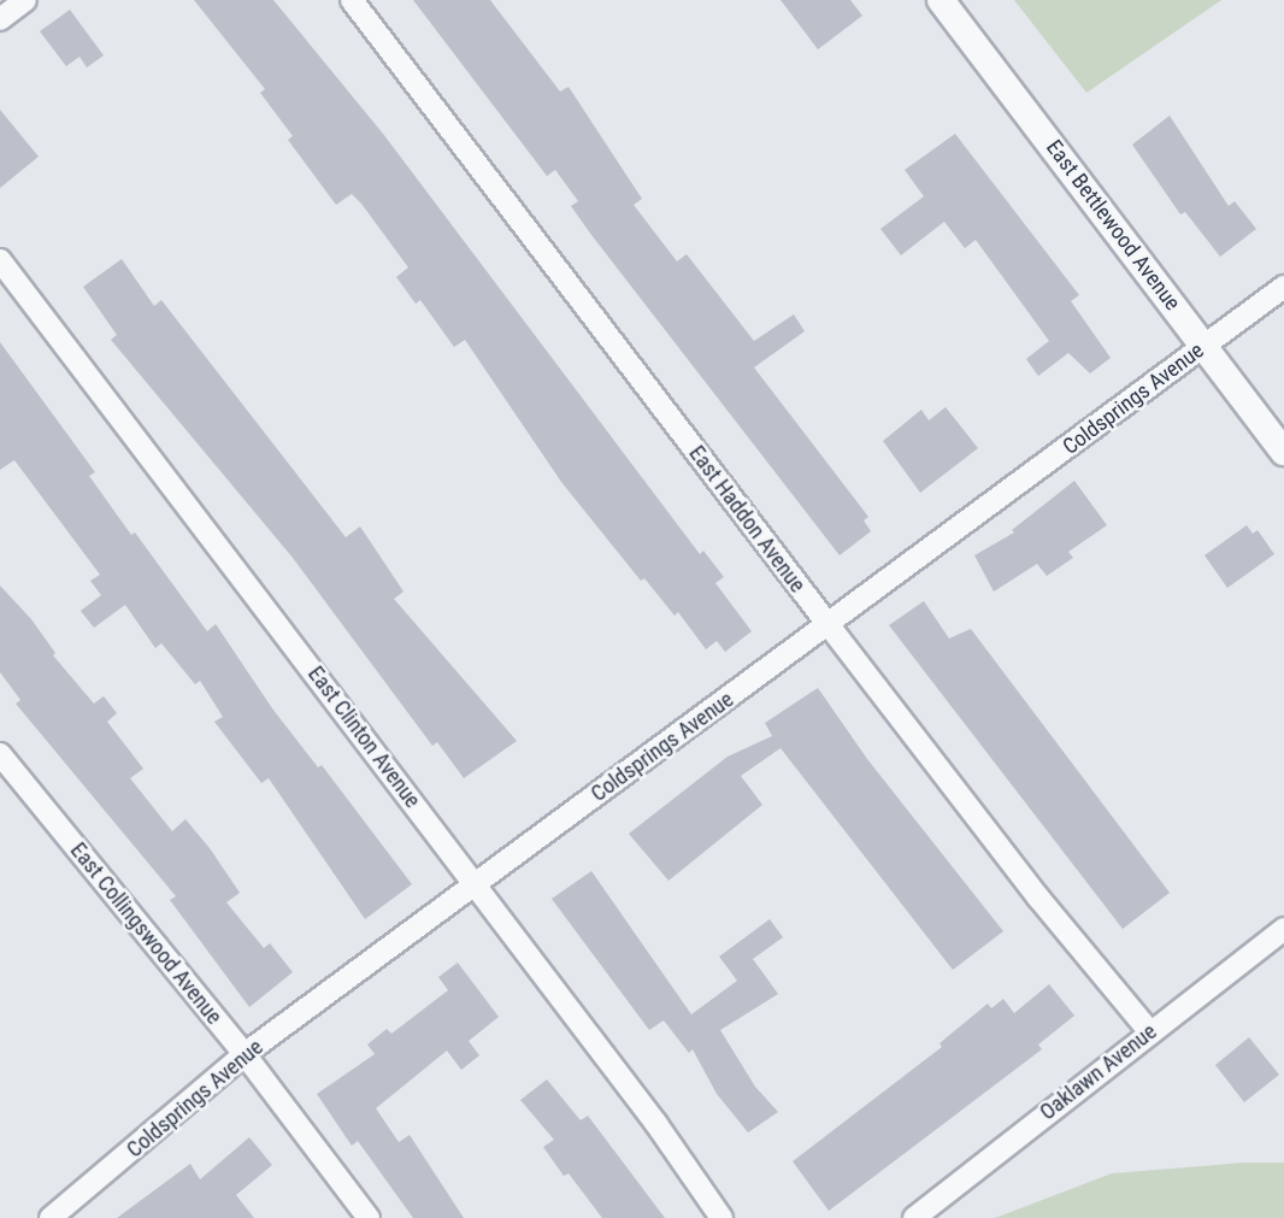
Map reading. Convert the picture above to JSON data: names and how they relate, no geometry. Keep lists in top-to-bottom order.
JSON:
{
  "streets": {
    "street": [
      "East Bettlewood Avenue",
      "Coldsprings Avenue",
      "East Haddon Avenue",
      "East Clinton Avenue",
      "East Collingswood Avenue",
      "Oaklawn Avenue"
    ]
  },
  "crossings": [
    ["East Bettlewood Avenue", "Coldsprings Avenue"],
    ["Coldsprings Avenue", "East Haddon Avenue"],
    ["Coldsprings Avenue", "East Clinton Avenue"],
    ["Coldsprings Avenue", "East Collingswood Avenue"],
    ["East Haddon Avenue", "Oaklawn Avenue"]
  ]
}
